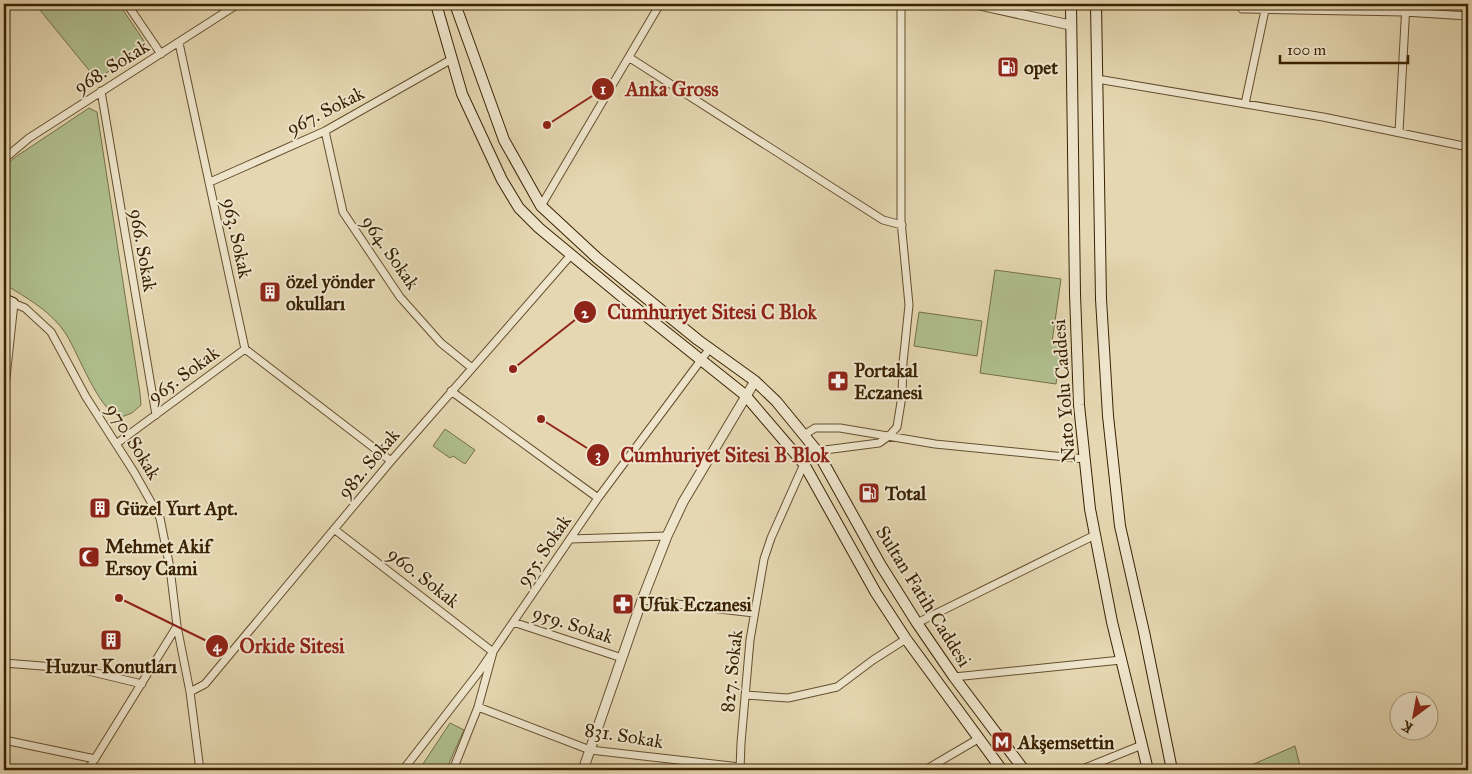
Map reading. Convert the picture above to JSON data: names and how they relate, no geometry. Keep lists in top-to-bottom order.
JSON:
{
  "streets": {
    "main road": ["Nato Yolu Caddesi", "Sultan Fatih Caddesi"],
    "street": [
      "968. Sokak",
      "967. Sokak",
      "963. Sokak",
      "966. Sokak",
      "964. Sokak",
      "965. Sokak",
      "970. Sokak",
      "982. Sokak",
      "955. Sokak",
      "960. Sokak",
      "959. Sokak",
      "827. Sokak",
      "831. Sokak"
    ]
  },
  "crossings": [
    ["968. Sokak", "963. Sokak"],
    ["968. Sokak", "966. Sokak"],
    ["967. Sokak", "963. Sokak"],
    ["967. Sokak", "964. Sokak"],
    ["967. Sokak", "Sultan Fatih Caddesi"],
    ["963. Sokak", "965. Sokak"],
    ["966. Sokak", "965. Sokak"],
    ["964. Sokak", "982. Sokak"],
    ["965. Sokak", "970. Sokak"],
    ["970. Sokak", "982. Sokak"],
    ["982. Sokak", "960. Sokak"],
    ["982. Sokak", "Sultan Fatih Caddesi"],
    ["955. Sokak", "960. Sokak"],
    ["955. Sokak", "Sultan Fatih Caddesi"],
    ["955. Sokak", "959. Sokak"],
    ["Sultan Fatih Caddesi", "827. Sokak"],
    ["827. Sokak", "831. Sokak"]
  ],
  "places": {
    "fuel station": ["opet", "Total"],
    "other": [
      "Anka Gross",
      "Cumhuriyet Sitesi C Blok",
      "Cumhuriyet Sitesi B Blok",
      "Orkide Sitesi"
    ],
    "building": ["özel yönder okulları", "Güzel Yurt Apt.", "Huzur Konutları"],
    "pharmacy": ["Portakal Eczanesi", "Ufuk Eczanesi"],
    "mosque": ["Mehmet Akif Ersoy Cami"],
    "metro station": ["Akşemsettin"]
  },
  "scale_bar": "100 m",
  "north": "bottom left"
}
